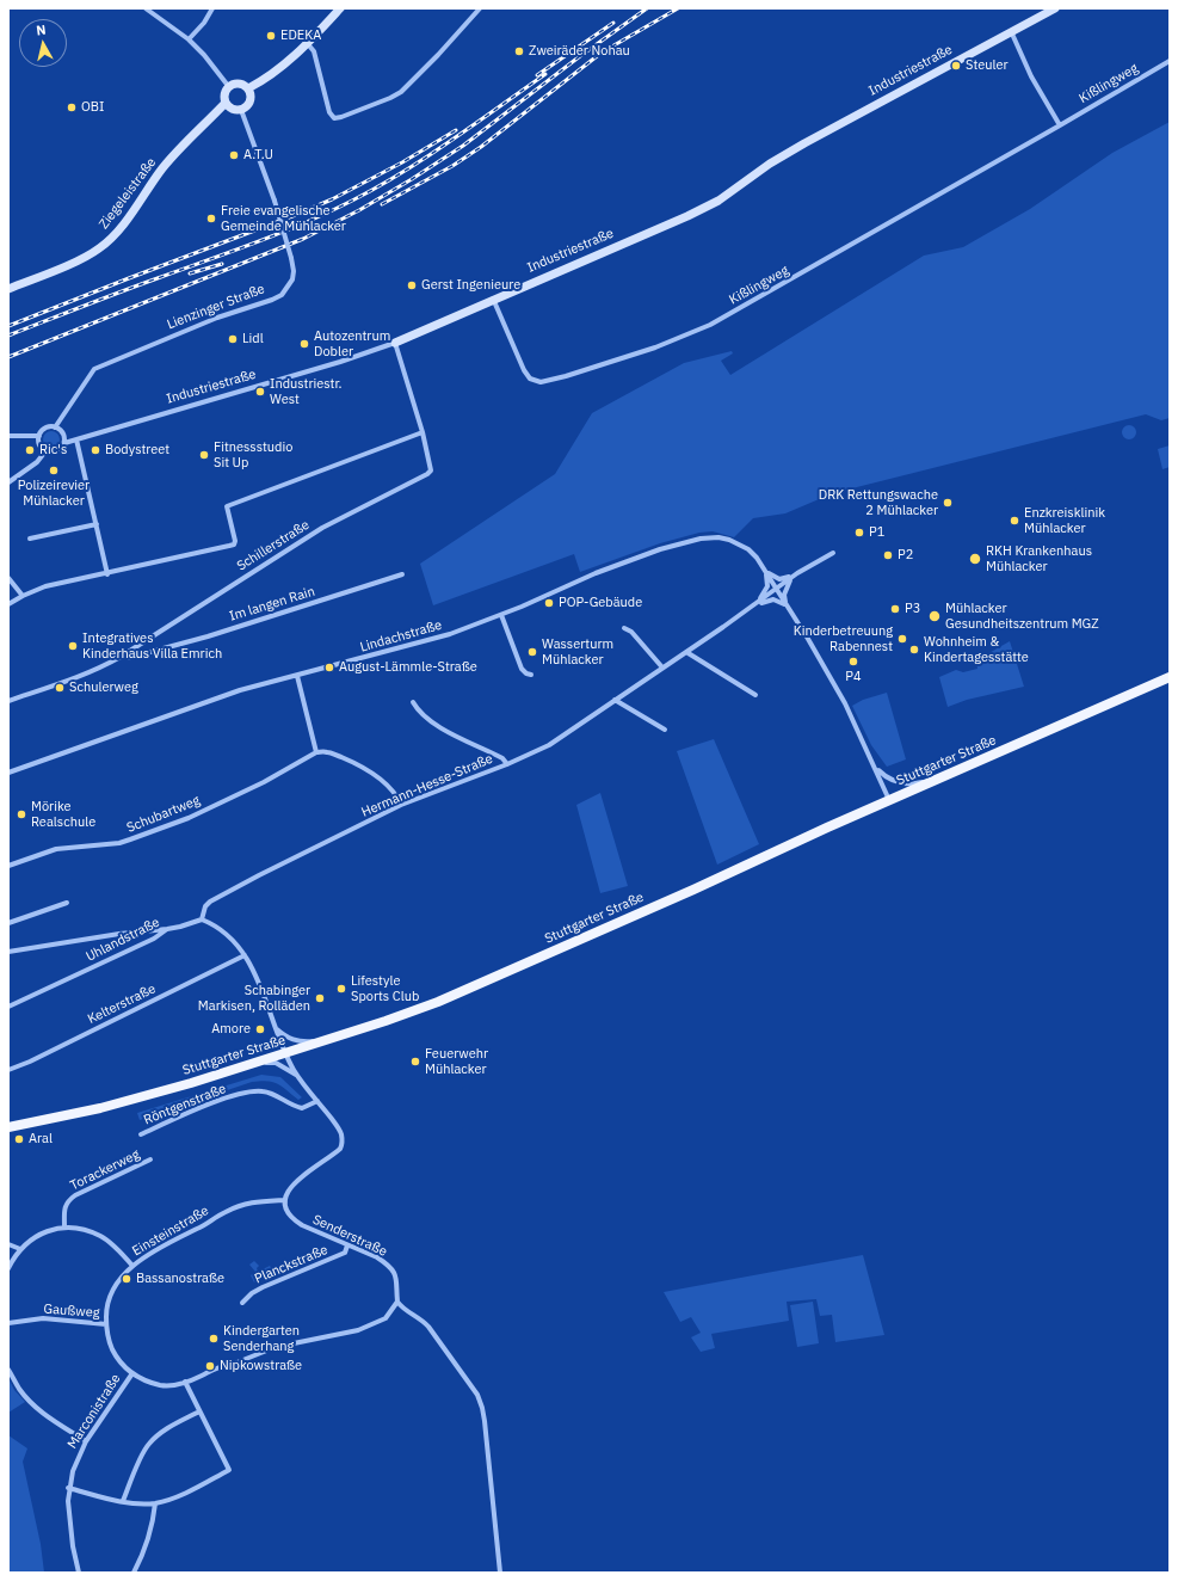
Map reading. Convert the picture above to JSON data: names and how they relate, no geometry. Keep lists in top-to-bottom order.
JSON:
{
  "streets": {
    "main road": ["Stuttgarter Straße"],
    "street": [
      "Industriestraße",
      "Kißlingweg",
      "Ziegeleistraße",
      "Lienzinger Straße",
      "Schillerstraße",
      "Im langen Rain",
      "Lindachstraße",
      "Hermann-Hesse-Straße",
      "Schubartweg",
      "Uhlandstraße",
      "Kelterstraße",
      "Röntgenstraße",
      "Torackerweg",
      "Einsteinstraße",
      "Senderstraße",
      "Planckstraße",
      "Gaußweg",
      "Marconistraße"
    ]
  },
  "crossings": [
    ["Industriestraße", "Kißlingweg"],
    ["Industriestraße", "Lienzinger Straße"],
    ["Industriestraße", "Schillerstraße"],
    ["Ziegeleistraße", "Lienzinger Straße"],
    ["Schillerstraße", "Im langen Rain"],
    ["Lindachstraße", "Hermann-Hesse-Straße"],
    ["Hermann-Hesse-Straße", "Uhlandstraße"],
    ["Einsteinstraße", "Senderstraße"],
    ["Einsteinstraße", "Gaußweg"],
    ["Einsteinstraße", "Marconistraße"],
    ["Senderstraße", "Planckstraße"]
  ],
  "places": [
    "EDEKA",
    "Zweiräder Nohau",
    "Steuler",
    "OBI",
    "A.T.U",
    "Freie evangelische Gemeinde Mühlacker",
    "Gerst Ingenieure",
    "Lidl",
    "Autozentrum Dobler",
    "Industriestr. West",
    "Ric's",
    "Bodystreet",
    "Fitnessstudio Sit Up",
    "Polizeirevier Mühlacker",
    "DRK Rettungswache 2 Mühlacker",
    "Enzkreisklinik Mühlacker",
    "P1",
    "P2",
    "RKH Krankenhaus Mühlacker",
    "POP-Gebäude",
    "P3",
    "Mühlacker Gesundheitszentrum MGZ",
    "Kinderbetreuung Rabennest",
    "Integratives Kinderhaus Villa Emrich",
    "Wohnheim & Kindertagesstätte",
    "Wasserturm Mühlacker",
    "P4",
    "August-Lämmle-Straße",
    "Schulerweg",
    "Mörike Realschule",
    "Lifestyle Sports Club",
    "Schabinger Markisen, Rolläden",
    "Amore",
    "Feuerwehr Mühlacker",
    "Aral",
    "Bassanostraße",
    "Kindergarten Senderhang",
    "Nipkowstraße"
  ],
  "north": "top"
}
